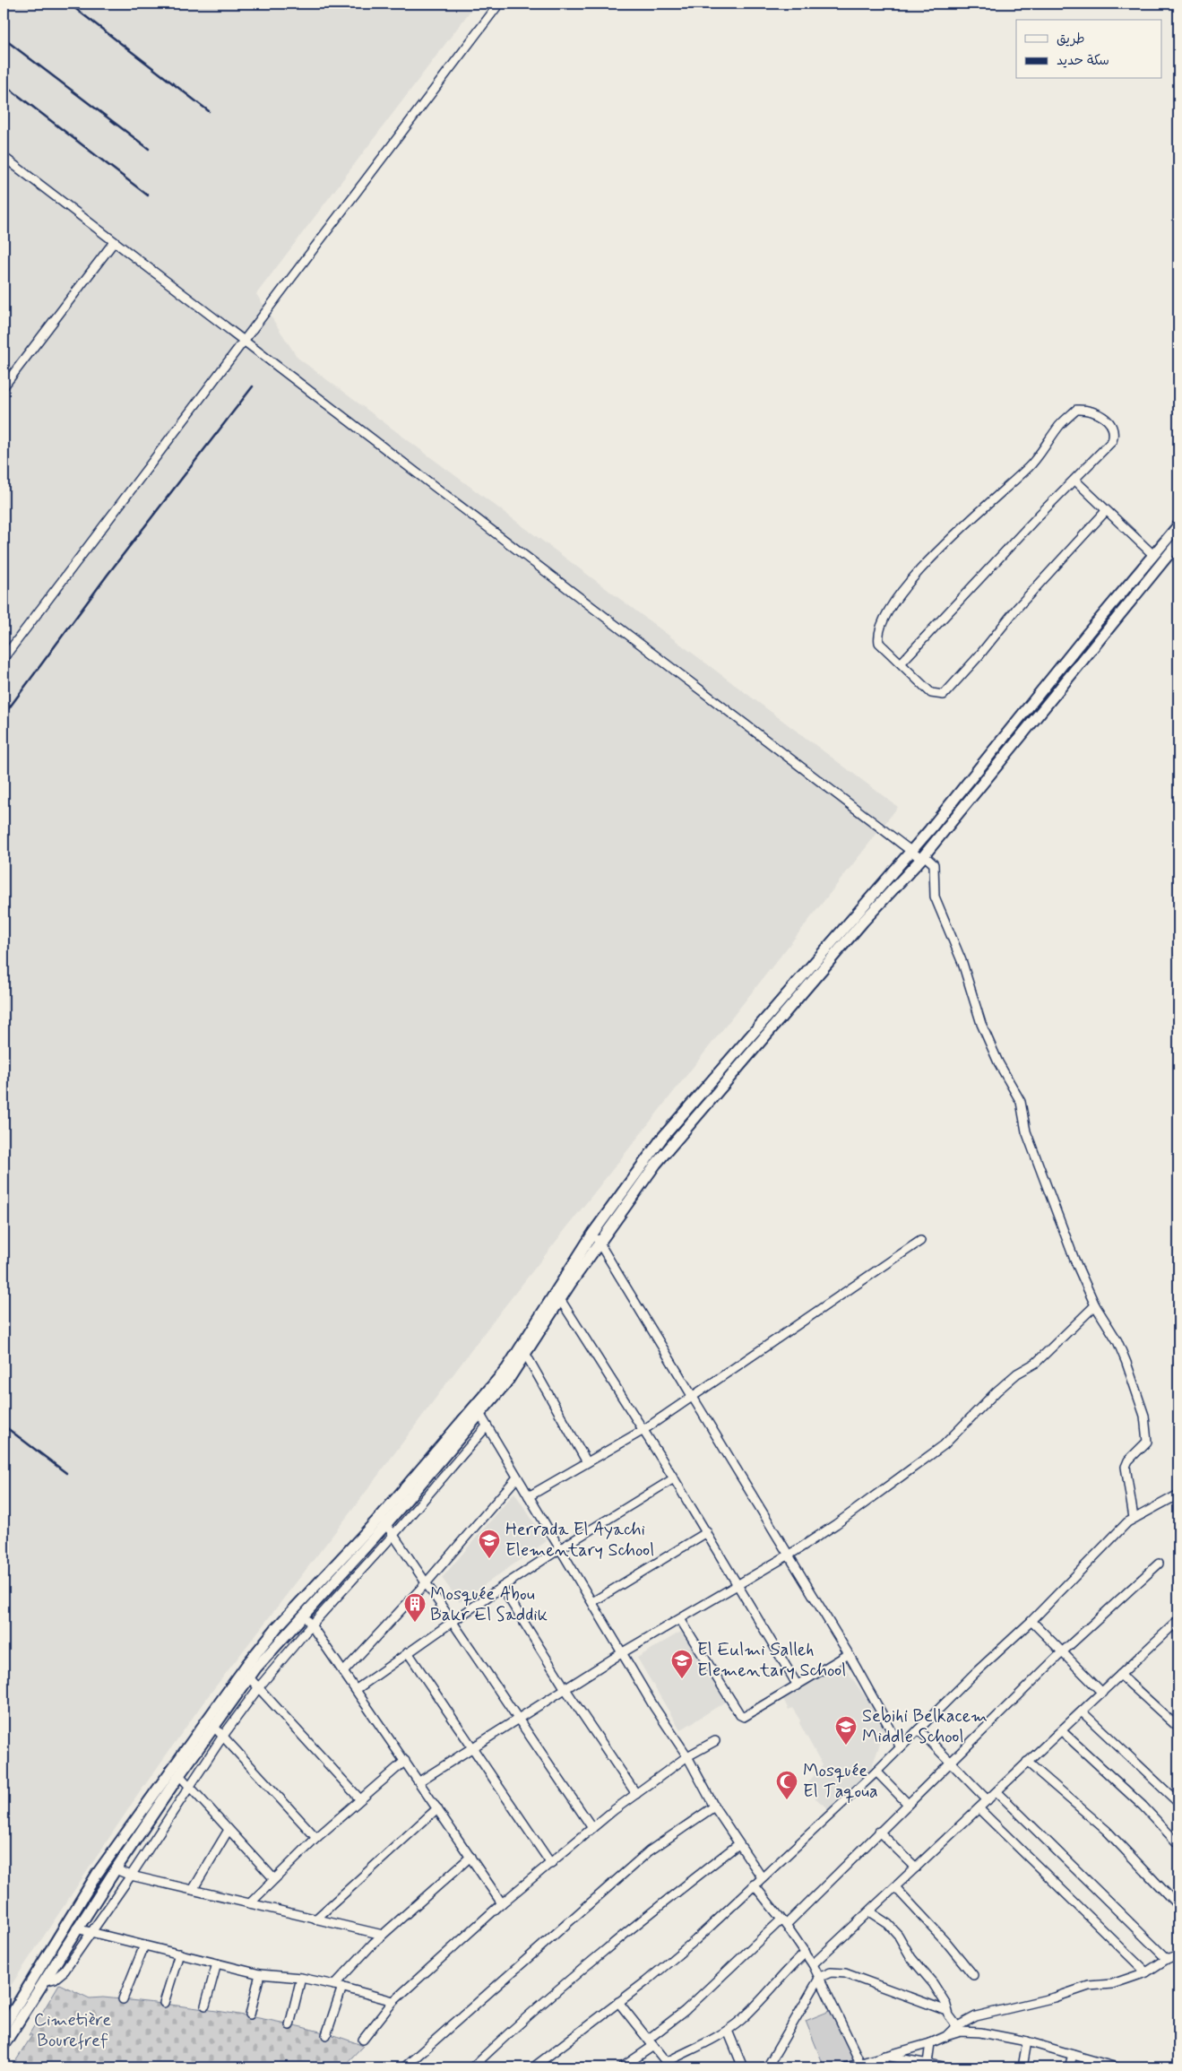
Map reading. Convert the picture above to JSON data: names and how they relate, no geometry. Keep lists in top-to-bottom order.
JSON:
{
  "parks": ["Cimetière Bourefref"],
  "places": {
    "school or university": ["Herrada El Ayachi Elementary School", "El Eulmi Salleh Elementary School", "Sebihi Belkacem Middle School"],
    "building": ["Mosquée Abou Bakr El Saddik"],
    "mosque": ["Mosquée El Taqoua"]
  },
  "legend": ["طريق", "سكة حديد"]
}
